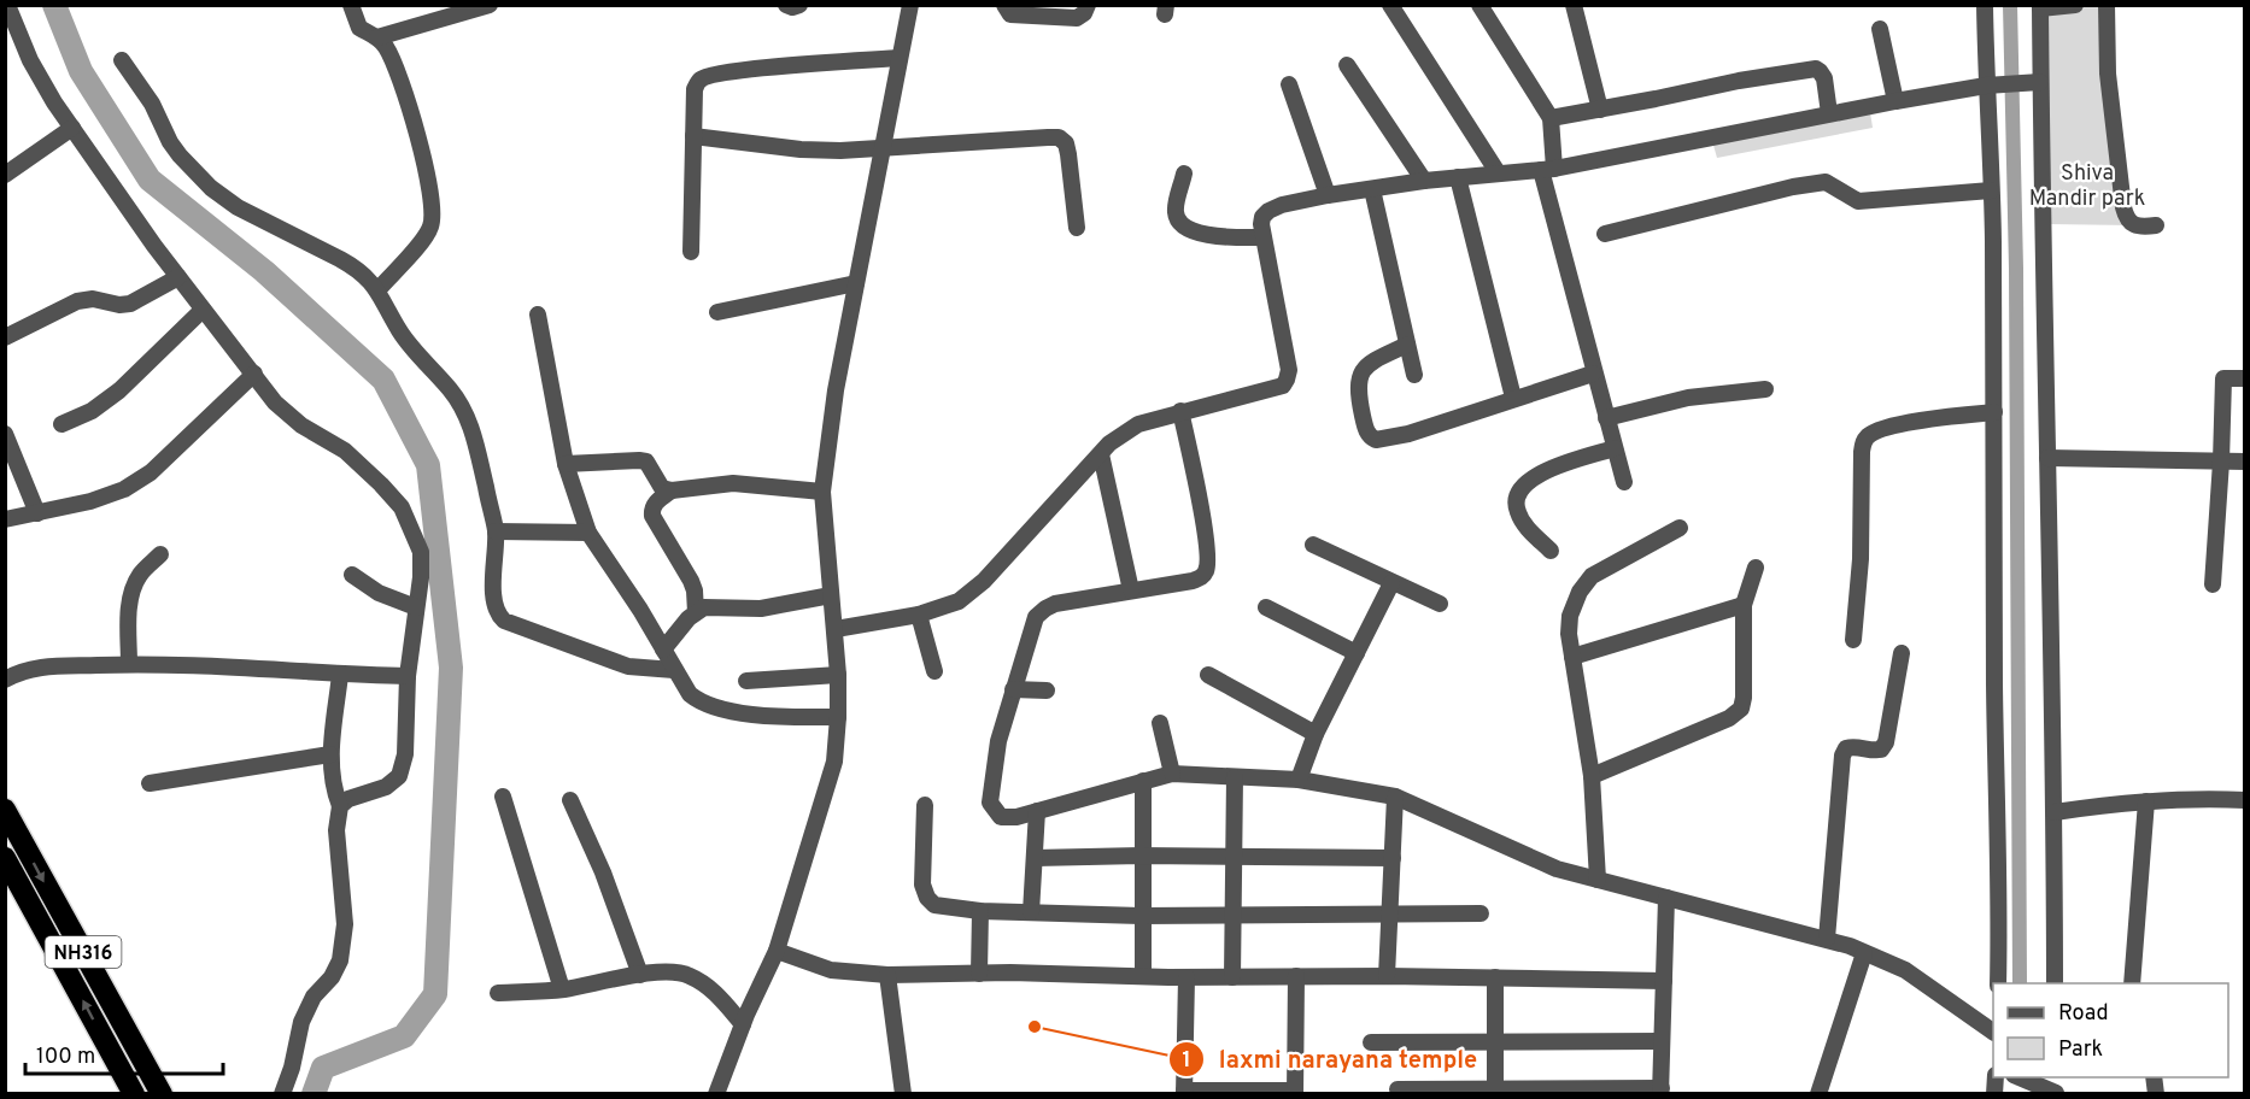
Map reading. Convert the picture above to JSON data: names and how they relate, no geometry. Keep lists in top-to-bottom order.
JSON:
{
  "streets": {
    "highway": ["NH316"]
  },
  "parks": ["Shiva Mandir park"],
  "places": ["laxmi narayana temple"],
  "legend": ["Road", "Park"],
  "scale_bar": "100 m"
}
